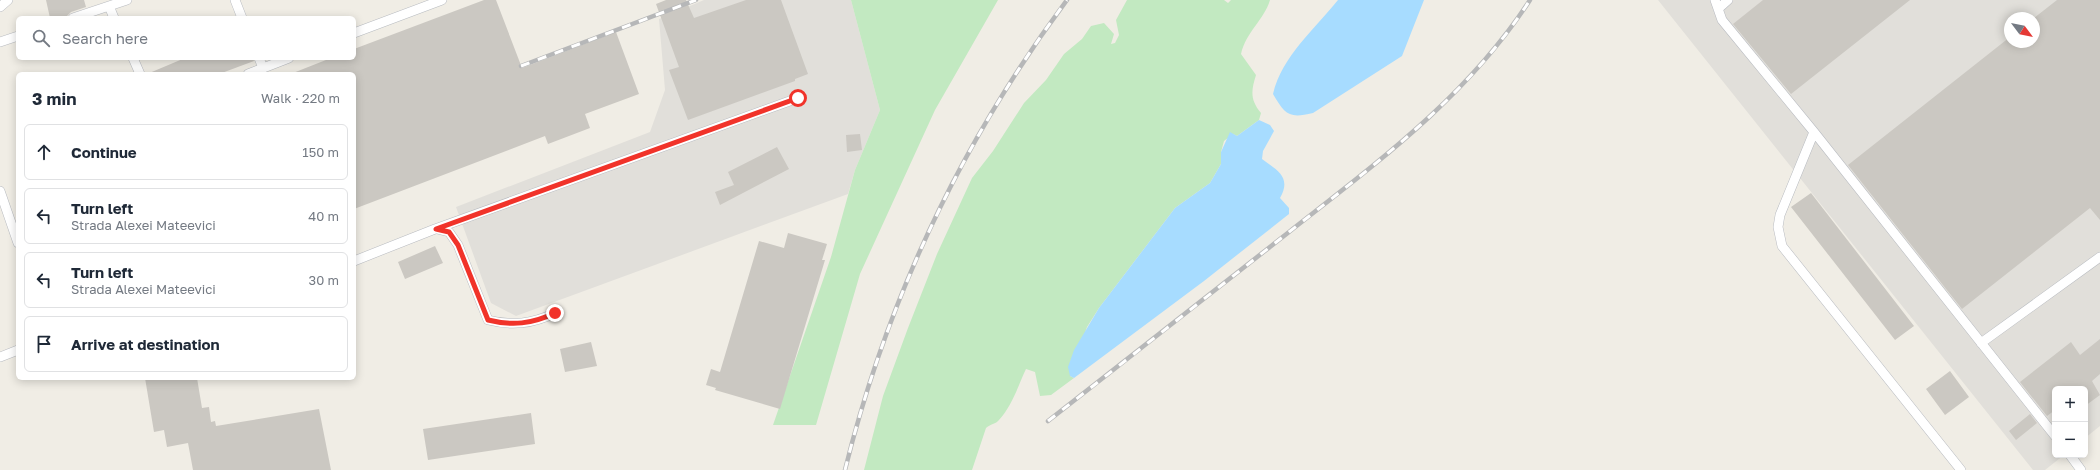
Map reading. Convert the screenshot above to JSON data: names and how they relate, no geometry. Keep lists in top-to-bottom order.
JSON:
{
  "north": "bottom right",
  "page": {
    "search": "Search here",
    "heading": ["3 min", "Walk · 220 m"],
    "list": [
      ["Continue", "150 m"],
      ["Turn left", "Strada Alexei Mateevici", "40 m"],
      ["Turn left", "Strada Alexei Mateevici", "30 m"],
      "Arrive at destination"
    ],
    "map_buttons": ["+", "−"]
  }
}
